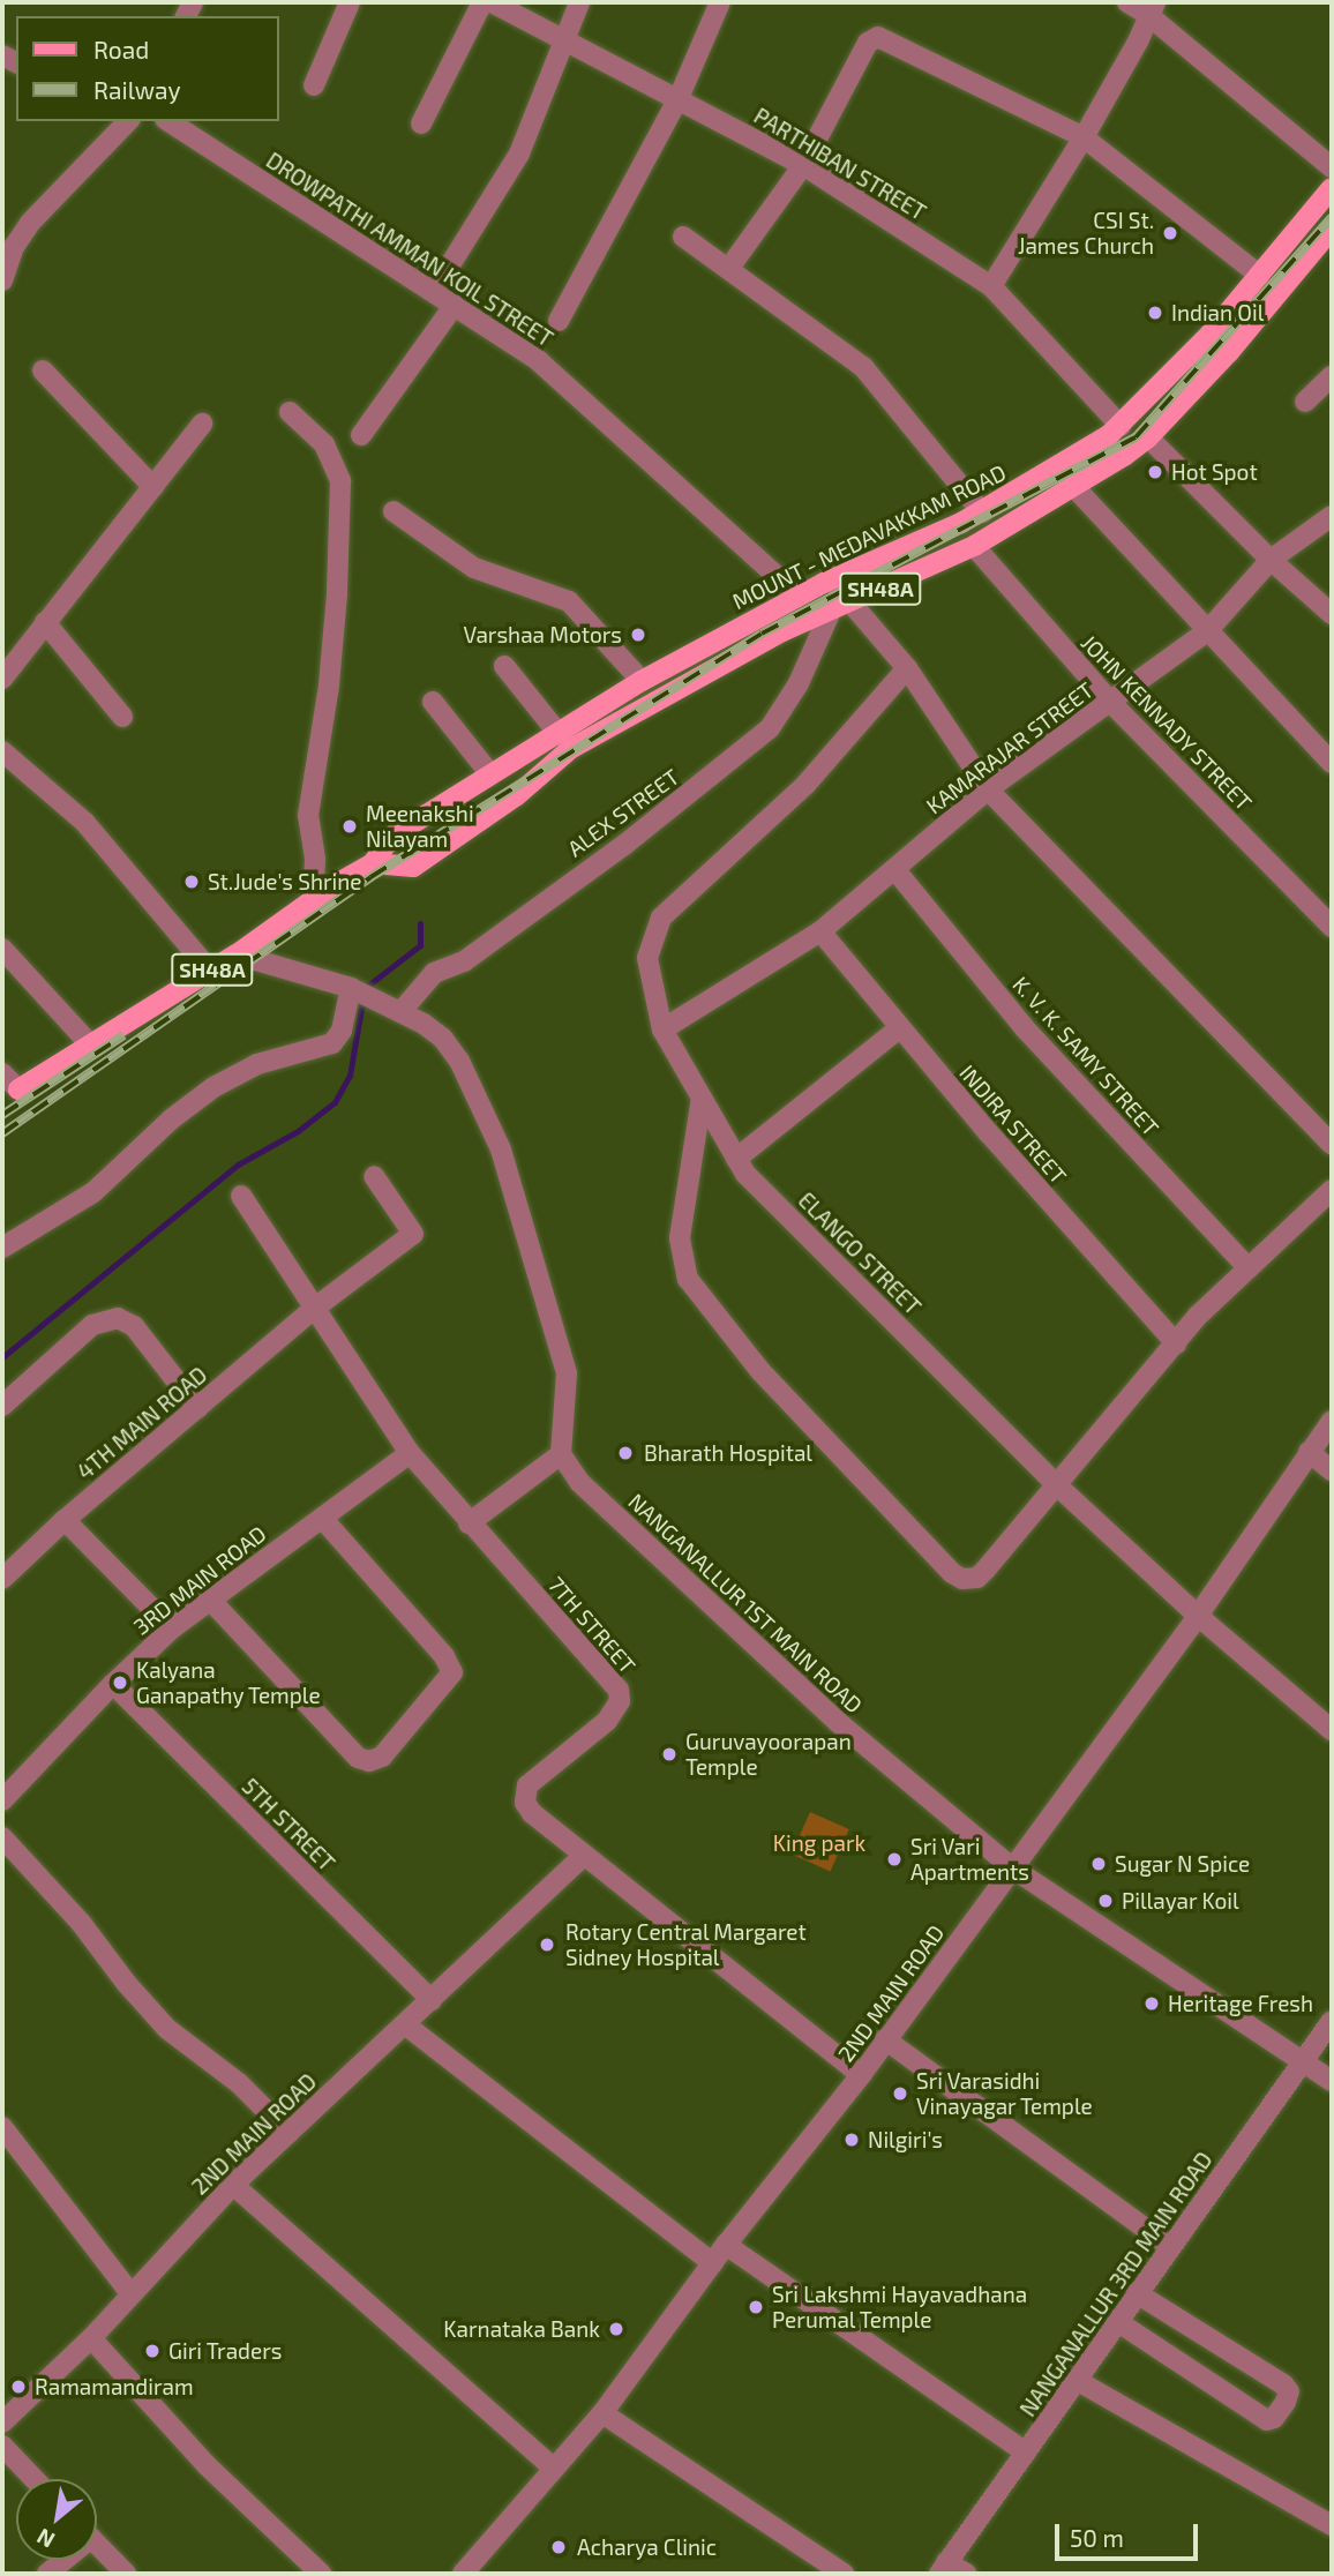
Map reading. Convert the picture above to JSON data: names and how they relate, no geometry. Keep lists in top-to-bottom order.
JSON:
{
  "streets": {
    "main road": ["MOUNT - MEDAVAKKAM ROAD", "SH48A"],
    "street": [
      "PARTHIBAN STREET",
      "DROWPATHI AMMAN KOIL STREET",
      "JOHN KENNADY STREET",
      "KAMARAJAR STREET",
      "ALEX STREET",
      "K. V. K. SAMY STREET",
      "INDIRA STREET",
      "ELANGO STREET",
      "4TH MAIN ROAD",
      "3RD MAIN ROAD",
      "NANGANALLUR 1ST MAIN ROAD",
      "7TH STREET",
      "5TH STREET",
      "2ND MAIN ROAD",
      "NANGANALLUR 3RD MAIN ROAD"
    ]
  },
  "crossings": [
    ["PARTHIBAN STREET", "MOUNT - MEDAVAKKAM ROAD"],
    ["DROWPATHI AMMAN KOIL STREET", "MOUNT - MEDAVAKKAM ROAD"],
    ["MOUNT - MEDAVAKKAM ROAD", "SH48A"],
    ["SH48A", "JOHN KENNADY STREET"],
    ["SH48A", "ALEX STREET"],
    ["JOHN KENNADY STREET", "KAMARAJAR STREET"],
    ["KAMARAJAR STREET", "K. V. K. SAMY STREET"],
    ["KAMARAJAR STREET", "INDIRA STREET"],
    ["KAMARAJAR STREET", "ELANGO STREET"],
    ["ELANGO STREET", "2ND MAIN ROAD"],
    ["4TH MAIN ROAD", "7TH STREET"],
    ["3RD MAIN ROAD", "7TH STREET"],
    ["3RD MAIN ROAD", "5TH STREET"],
    ["NANGANALLUR 1ST MAIN ROAD", "2ND MAIN ROAD"],
    ["NANGANALLUR 1ST MAIN ROAD", "NANGANALLUR 3RD MAIN ROAD"],
    ["7TH STREET", "2ND MAIN ROAD"],
    ["5TH STREET", "2ND MAIN ROAD"]
  ],
  "parks": ["King park"],
  "places": [
    "CSI St. James Church",
    "Indian Oil",
    "Hot Spot",
    "Varshaa Motors",
    "Meenakshi Nilayam",
    "St.Jude's Shrine",
    "Bharath Hospital",
    "Kalyana Ganapathy Temple",
    "Guruvayoorapan Temple",
    "Sri Vari Apartments",
    "Sugar N Spice",
    "Pillayar Koil",
    "Rotary Central Margaret Sidney Hospital",
    "Heritage Fresh",
    "Sri Varasidhi Vinayagar Temple",
    "Nilgiri's",
    "Sri Lakshmi Hayavadhana Perumal Temple",
    "Karnataka Bank",
    "Giri Traders",
    "Ramamandiram",
    "Acharya Clinic"
  ],
  "legend": ["Road", "Railway"],
  "scale_bar": "50 m",
  "north": "bottom left"
}
